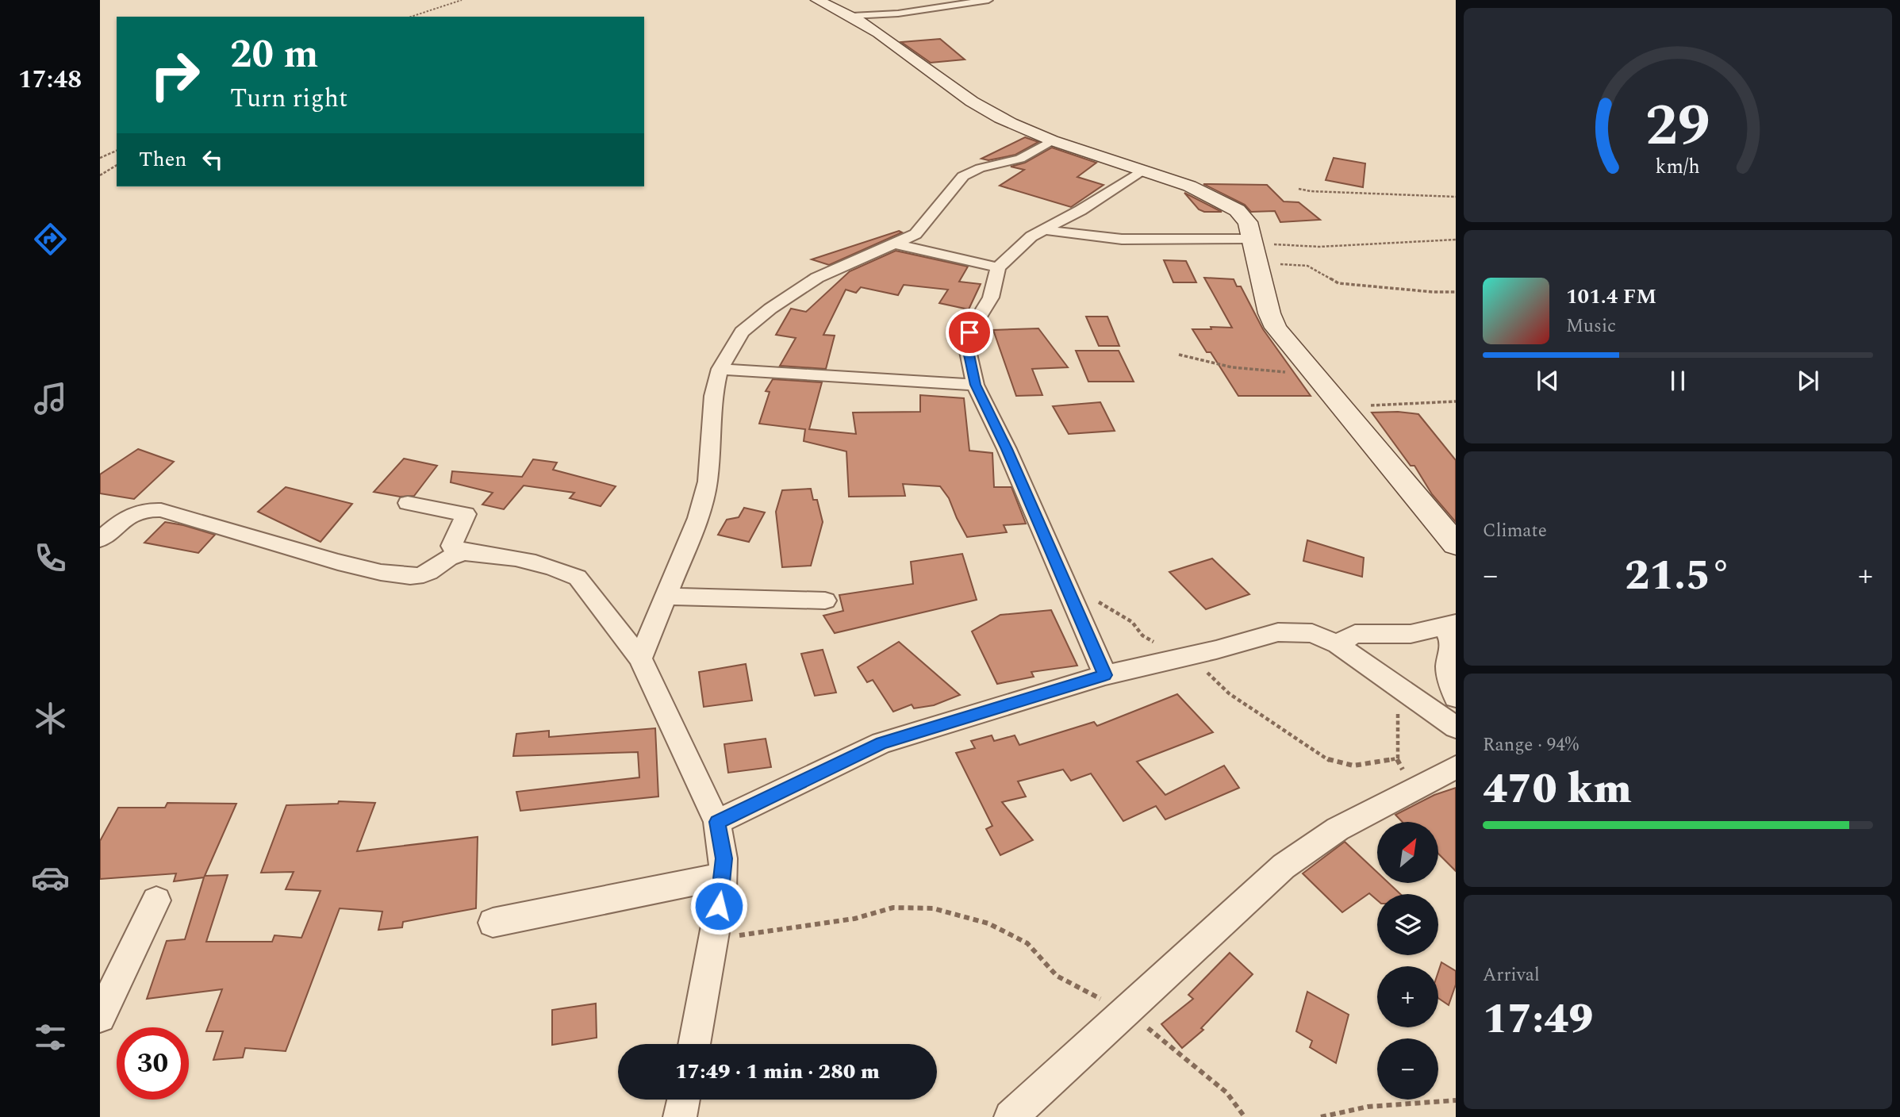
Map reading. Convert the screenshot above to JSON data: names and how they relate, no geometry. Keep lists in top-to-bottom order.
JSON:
{
  "north": "top right",
  "page": {
    "tabs": "17:48",
    "turn": ["20 m", "Turn right"],
    "then": "Then",
    "song": ["101.4 FM", "Music"],
    "tile": [
      "Climate",
      ["Range · 94%", "470 km"],
      ["Arrival", "17:49"]
    ],
    "heat": ["−", "21.5°", "+"],
    "map_buttons": ["+", "−"],
    "limit": "30",
    "trip": "17:49 · 1 min · 280 m",
    "gauge": ["29", "km/h"]
  }
}
